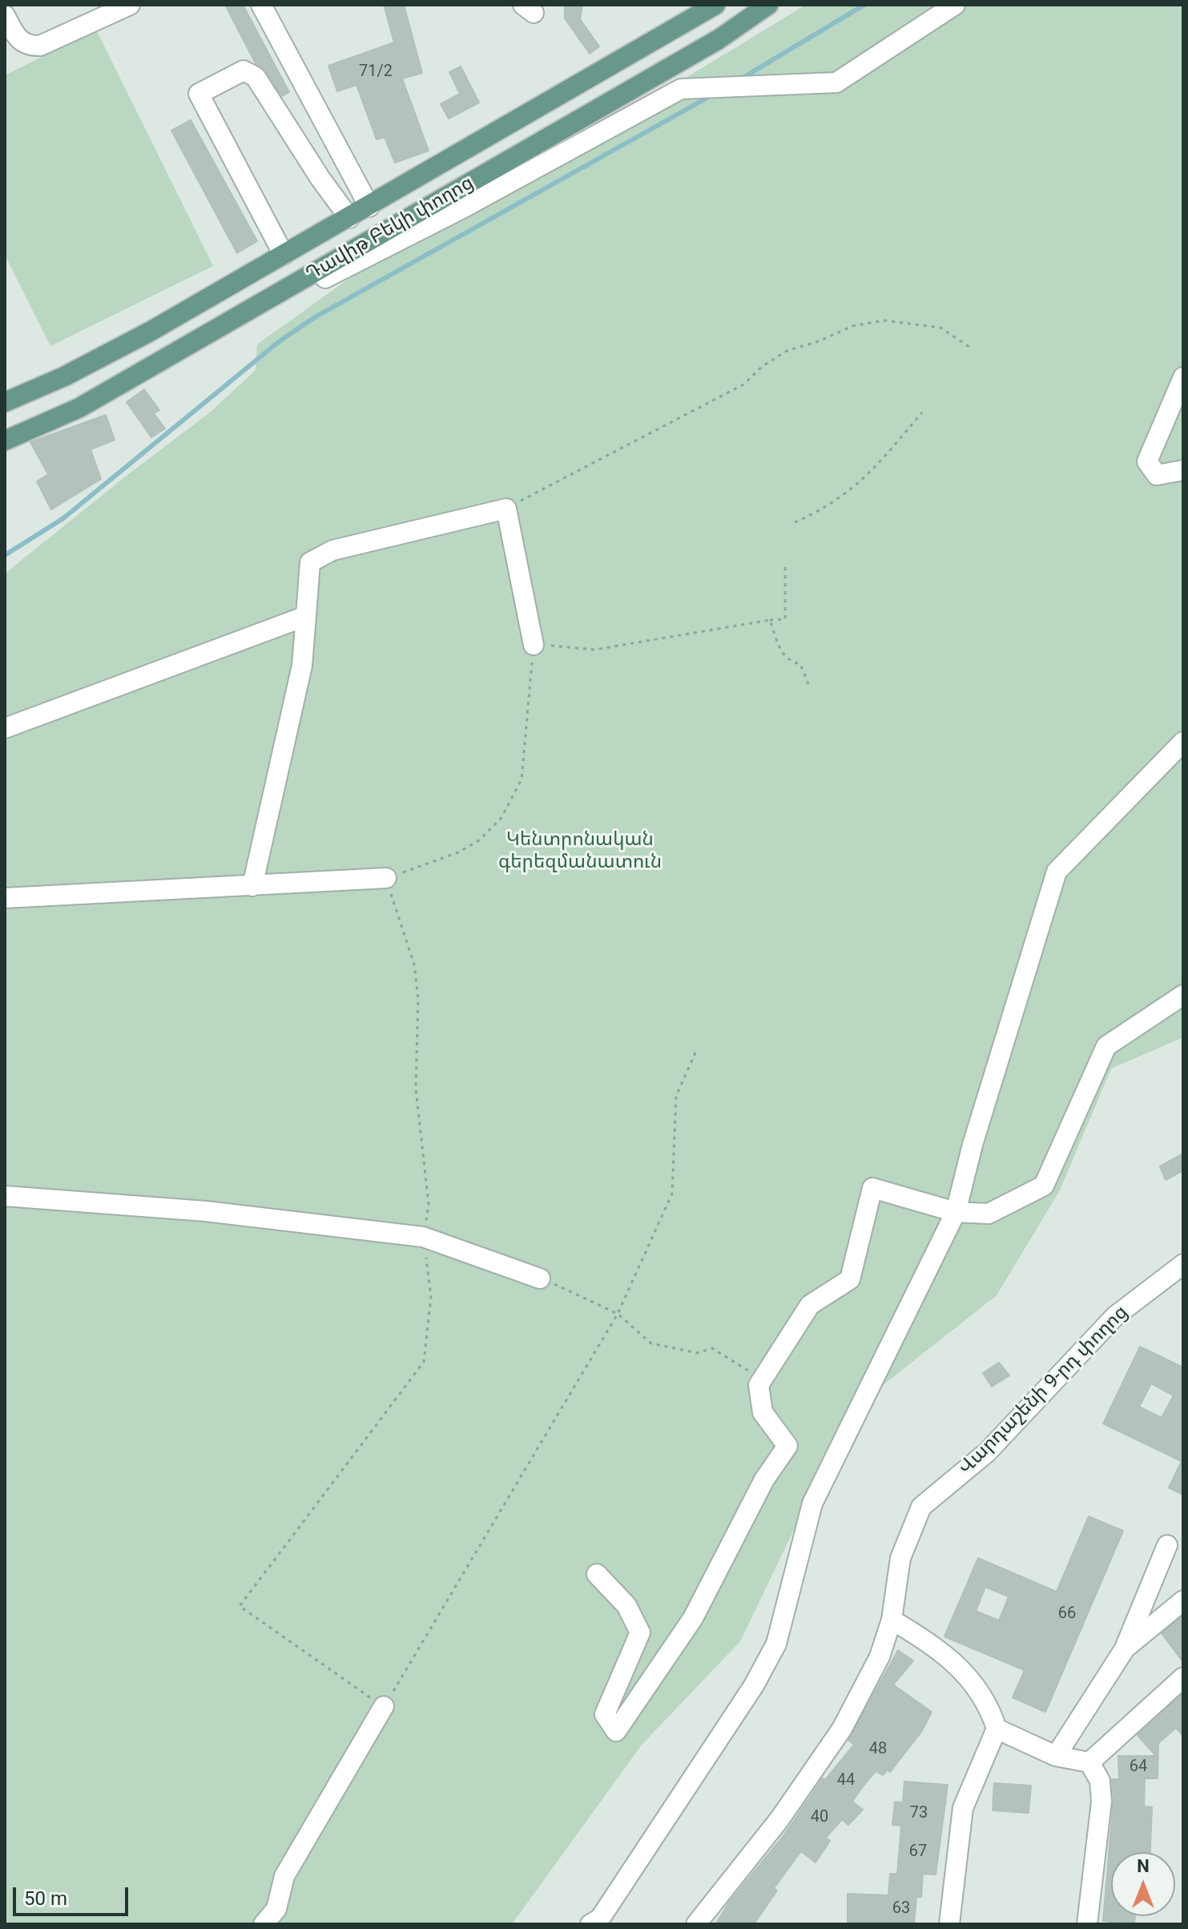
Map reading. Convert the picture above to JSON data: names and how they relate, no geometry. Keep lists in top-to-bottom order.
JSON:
{
  "streets": {
    "main road": ["Դավիթ Բեկի փողոց"],
    "street": ["Վարդաշենի 9-րդ փողոց"]
  },
  "parks": ["Կենտրոնական գերեզմանատուն"],
  "house_numbers": [
    "71/2",
    "66",
    "48",
    "64",
    "44",
    "73",
    "40",
    "67",
    "63"
  ],
  "scale_bar": "50 m",
  "north": "top"
}
